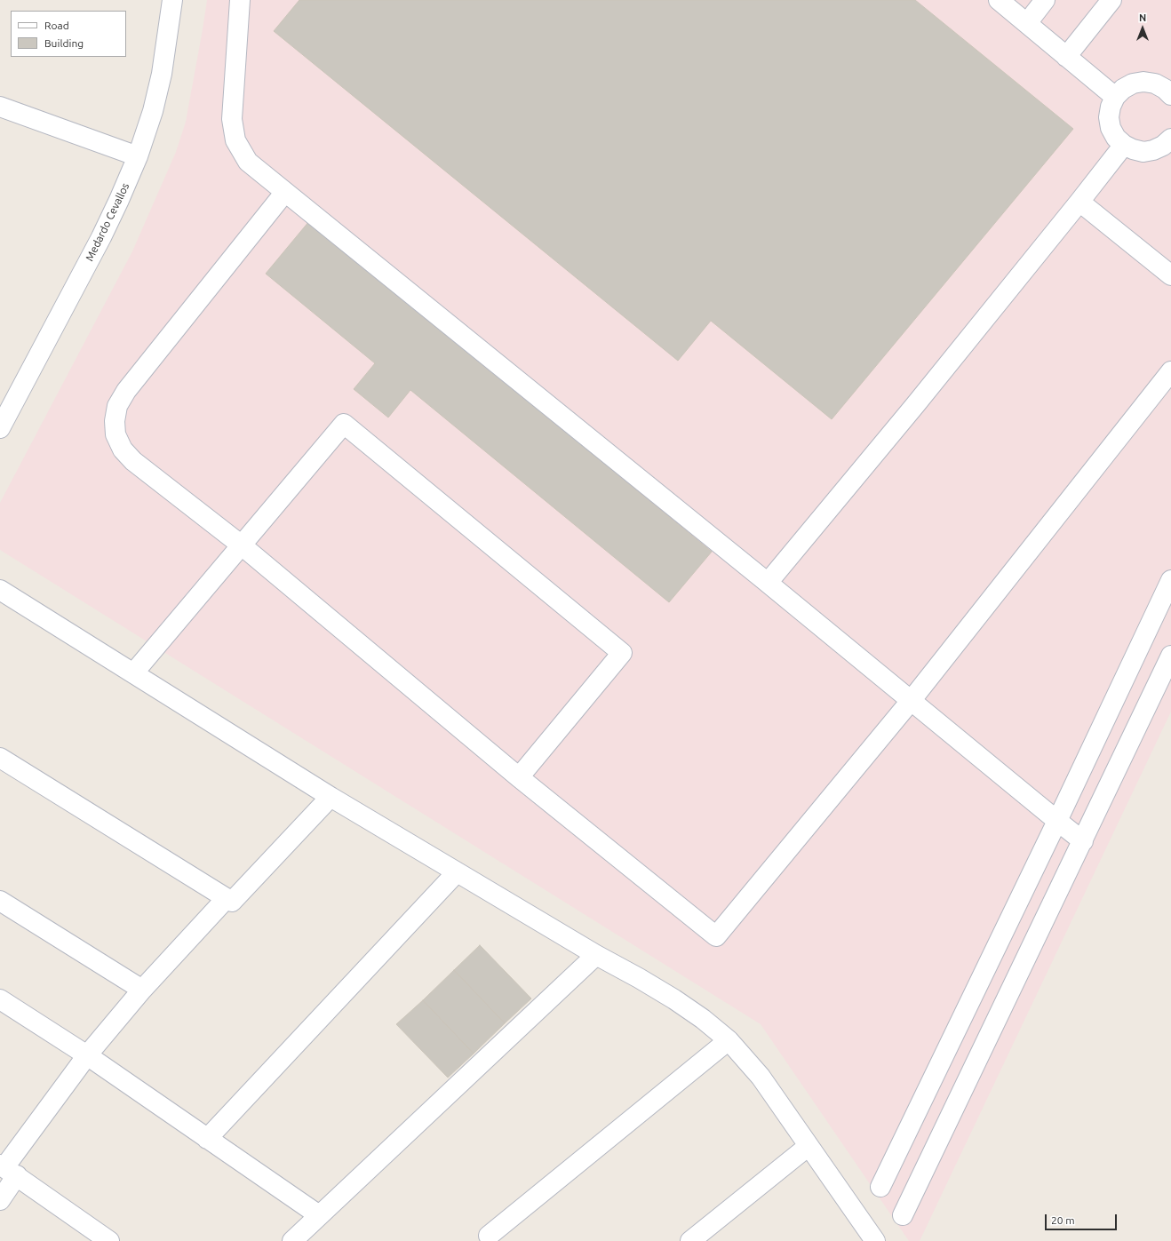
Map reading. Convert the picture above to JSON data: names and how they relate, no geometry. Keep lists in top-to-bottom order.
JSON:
{
  "streets": {
    "street": ["Medardo Cevallos"]
  },
  "legend": ["Road", "Building"],
  "scale_bar": "20 m",
  "north": "top"
}
